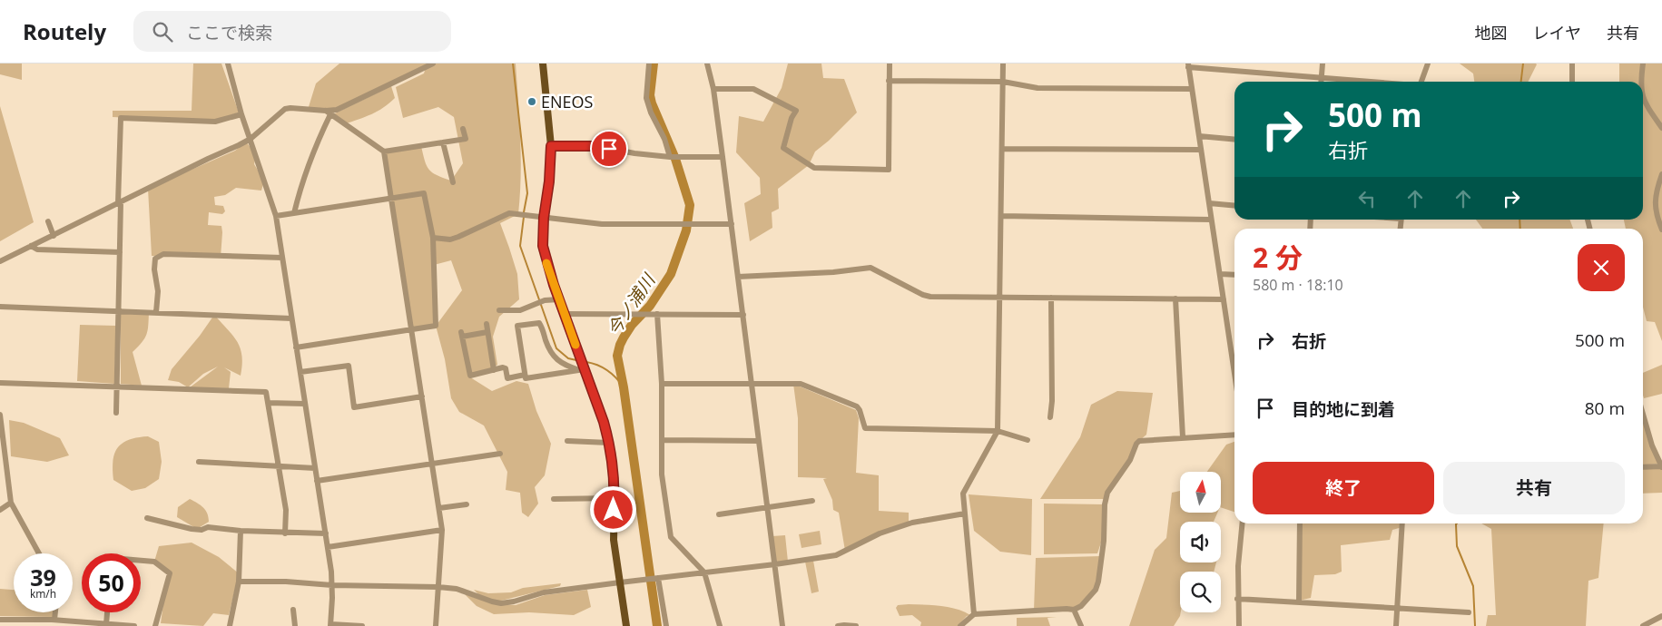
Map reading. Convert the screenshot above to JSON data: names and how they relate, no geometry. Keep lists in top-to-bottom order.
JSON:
{
  "water": ["今ノ浦川"],
  "places": ["ENEOS"],
  "north": "top",
  "page": {
    "header": "Routely",
    "search": "ここで検索",
    "nav": ["地図", "レイヤ", "共有"],
    "turn": ["500 m", "右折"],
    "heading": ["2 分", "580 m · 18:10"],
    "list": [
      {
        "name": "右折",
        "value": "500 m"
      },
      {
        "name": "目的地に到着",
        "value": "80 m"
      }
    ],
    "buttons": ["終了", "共有"],
    "speed": "39 km/h",
    "limit": "50"
  }
}
